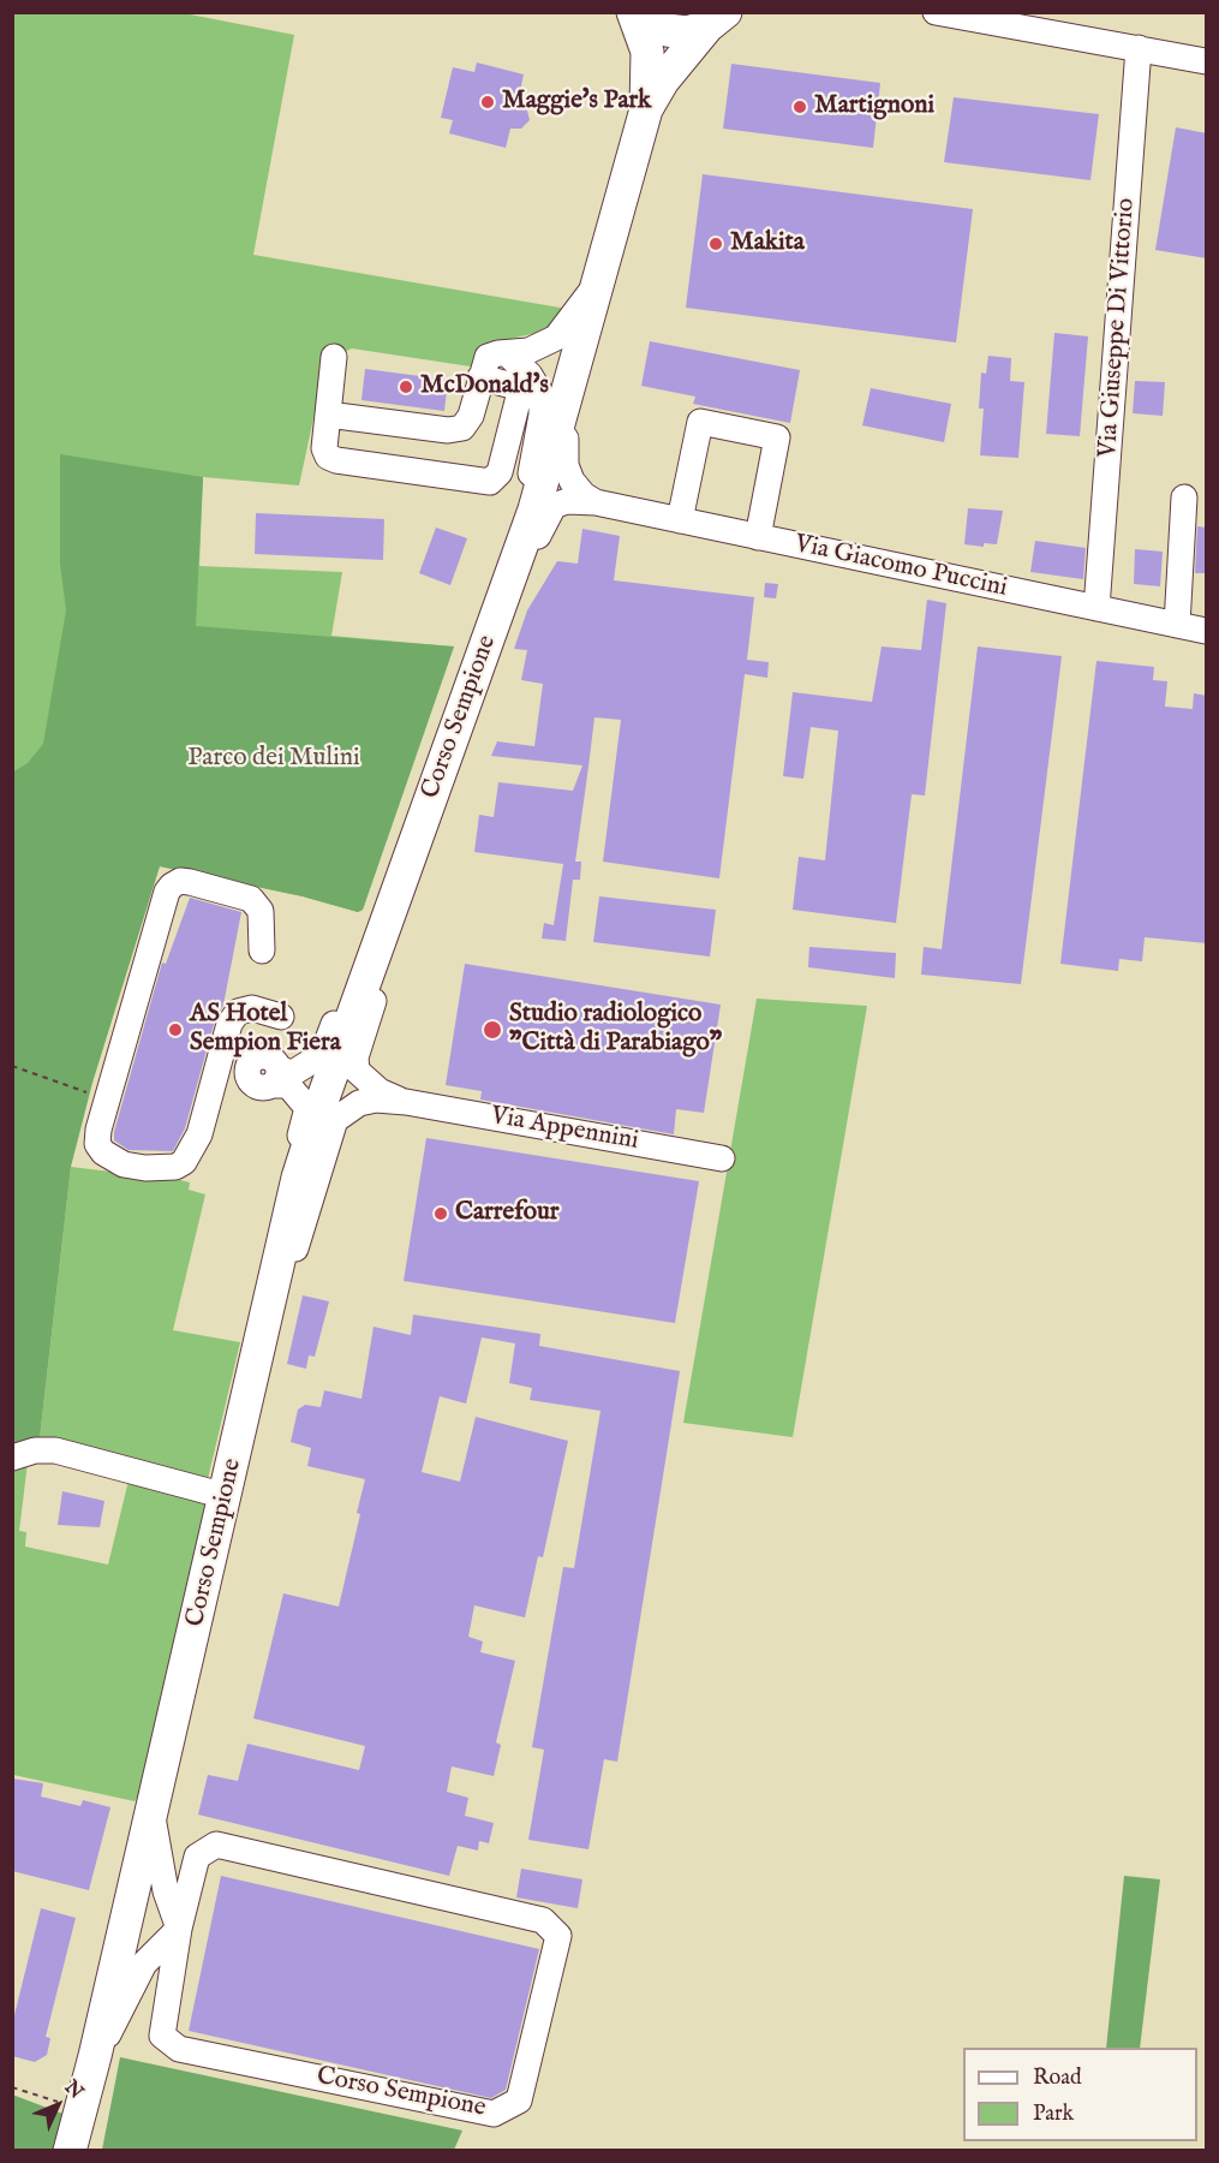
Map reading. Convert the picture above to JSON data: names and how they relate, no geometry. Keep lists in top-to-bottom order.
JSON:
{
  "streets": {
    "main road": ["Corso Sempione"],
    "street": ["Via Giuseppe Di Vittorio", "Via Giacomo Puccini", "Via Appennini"]
  },
  "crossings": [
    ["Via Giuseppe Di Vittorio", "Via Giacomo Puccini"],
    ["Via Giacomo Puccini", "Corso Sempione"],
    ["Corso Sempione", "Via Appennini"]
  ],
  "parks": ["Parco dei Mulini"],
  "places": [
    "Maggie's Park",
    "Martignoni",
    "Makita",
    "McDonald's",
    "AS Hotel Sempion Fiera",
    "Studio radiologico \"Città di Parabiago\"",
    "Carrefour"
  ],
  "legend": ["Road", "Park"],
  "north": "top right"
}
